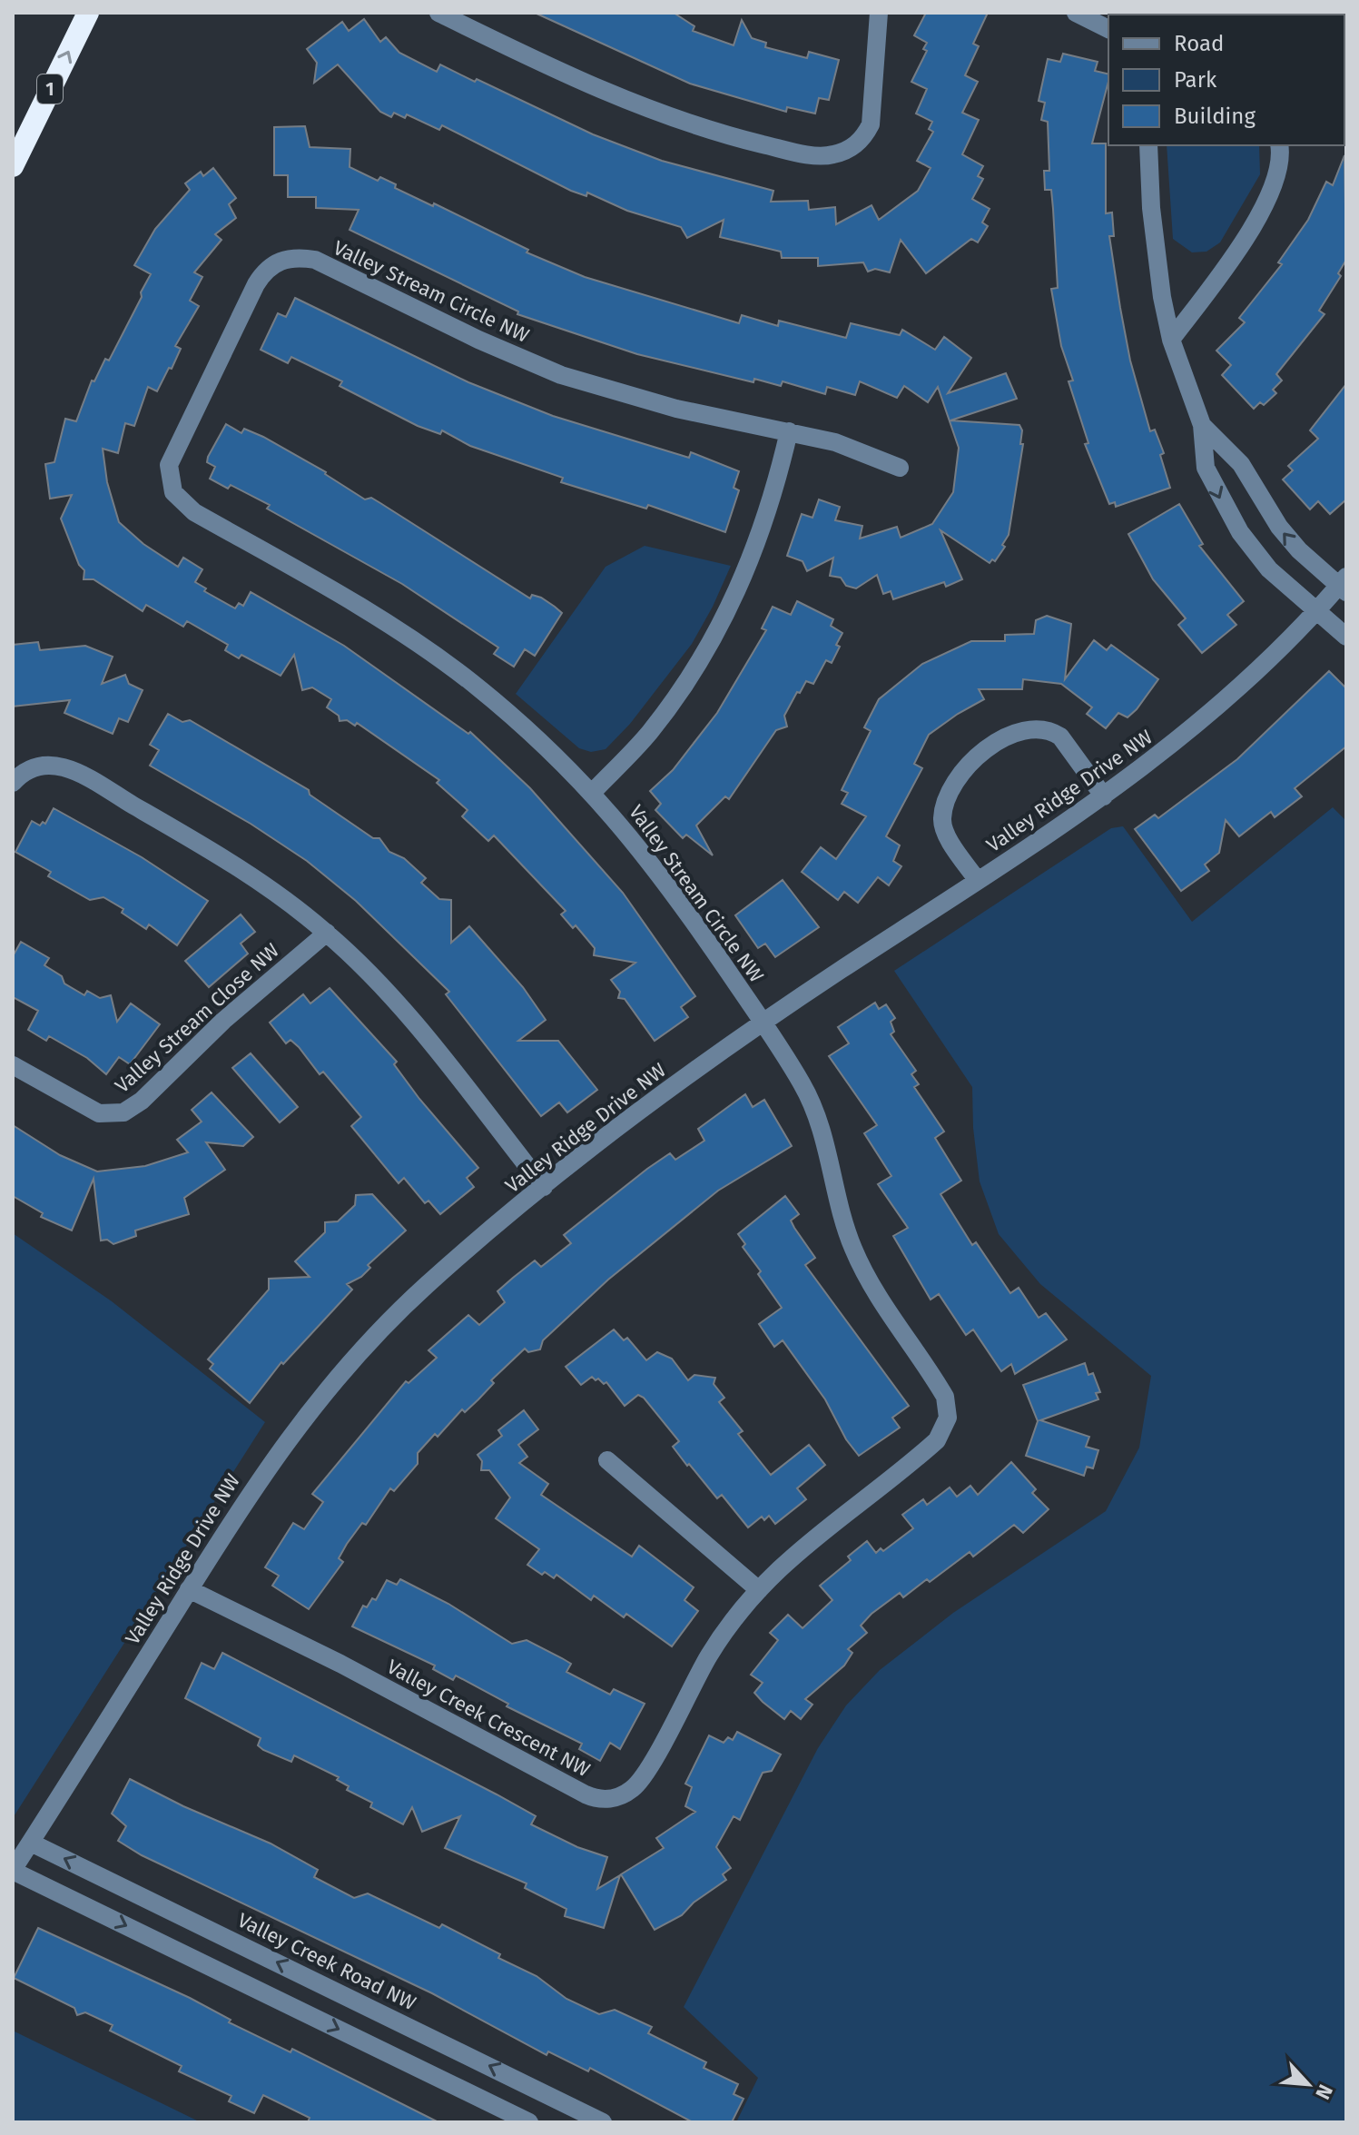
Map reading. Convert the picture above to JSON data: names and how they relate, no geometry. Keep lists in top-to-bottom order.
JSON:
{
  "streets": {
    "highway": ["1"],
    "street": [
      "Valley Stream Circle NW",
      "Valley Ridge Drive NW",
      "Valley Stream Close NW",
      "Valley Creek Crescent NW",
      "Valley Creek Road NW"
    ]
  },
  "crossings": [
    ["Valley Stream Circle NW", "Valley Ridge Drive NW"],
    ["Valley Stream Circle NW", "Valley Creek Crescent NW"],
    ["Valley Ridge Drive NW", "Valley Creek Crescent NW"],
    ["Valley Ridge Drive NW", "Valley Creek Road NW"]
  ],
  "legend": ["Road", "Park", "Building"],
  "north": "bottom right"
}
